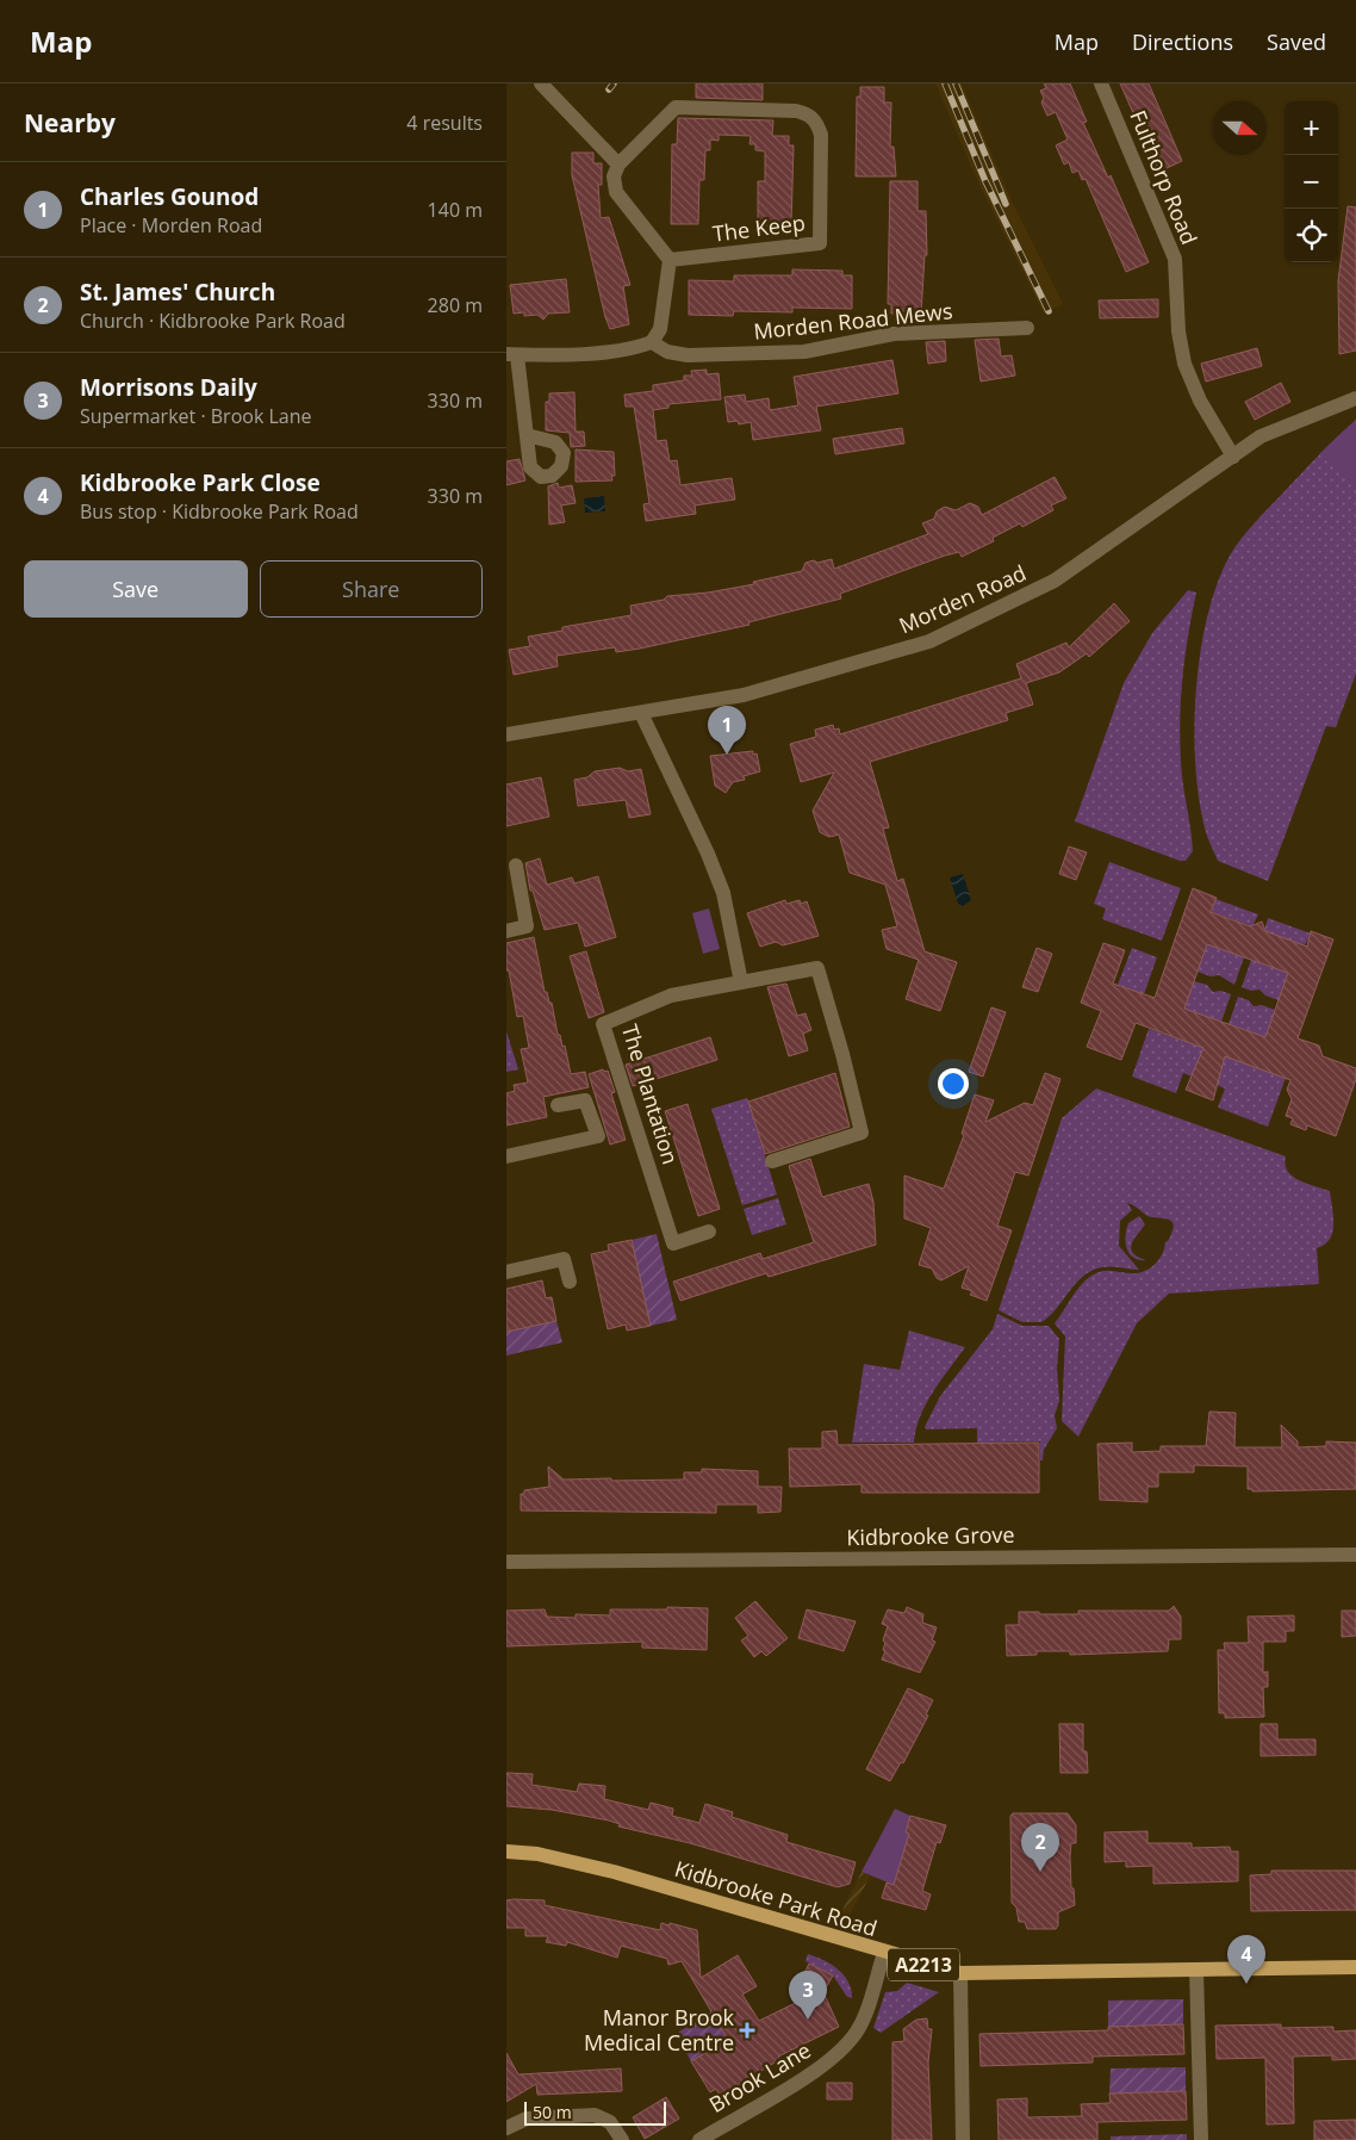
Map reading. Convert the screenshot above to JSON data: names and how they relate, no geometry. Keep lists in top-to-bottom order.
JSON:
{
  "streets": {
    "main road": ["Kidbrooke Park Road", "A2213"],
    "street": [
      "Fulthorp Road",
      "The Keep",
      "Morden Road Mews",
      "Morden Road",
      "The Plantation",
      "Kidbrooke Grove",
      "Brook Lane"
    ]
  },
  "crossings": [
    ["Fulthorp Road", "Morden Road"],
    ["Kidbrooke Park Road", "Brook Lane"]
  ],
  "places": {
    "health": ["Manor Brook Medical Centre"]
  },
  "scale_bar": "50 m",
  "north": "right",
  "page": {
    "header": "Map",
    "nav": ["Map", "Directions", "Saved"],
    "heading": ["Nearby", "4 results"],
    "map_buttons": ["+", "−"],
    "list": [
      {
        "mark": "1",
        "name": "Charles Gounod",
        "note": "Place · Morden Road",
        "value": "140 m"
      },
      {
        "mark": "2",
        "name": "St. James' Church",
        "note": "Church · Kidbrooke Park Road",
        "value": "280 m"
      },
      {
        "mark": "3",
        "name": "Morrisons Daily",
        "note": "Supermarket · Brook Lane",
        "value": "330 m"
      },
      {
        "mark": "4",
        "name": "Kidbrooke Park Close",
        "note": "Bus stop · Kidbrooke Park Road",
        "value": "330 m"
      }
    ],
    "buttons": ["Save", "Share"],
    "pins": [
      "1",
      "2",
      "4",
      "3"
    ],
    "scale": "50 m"
  }
}
